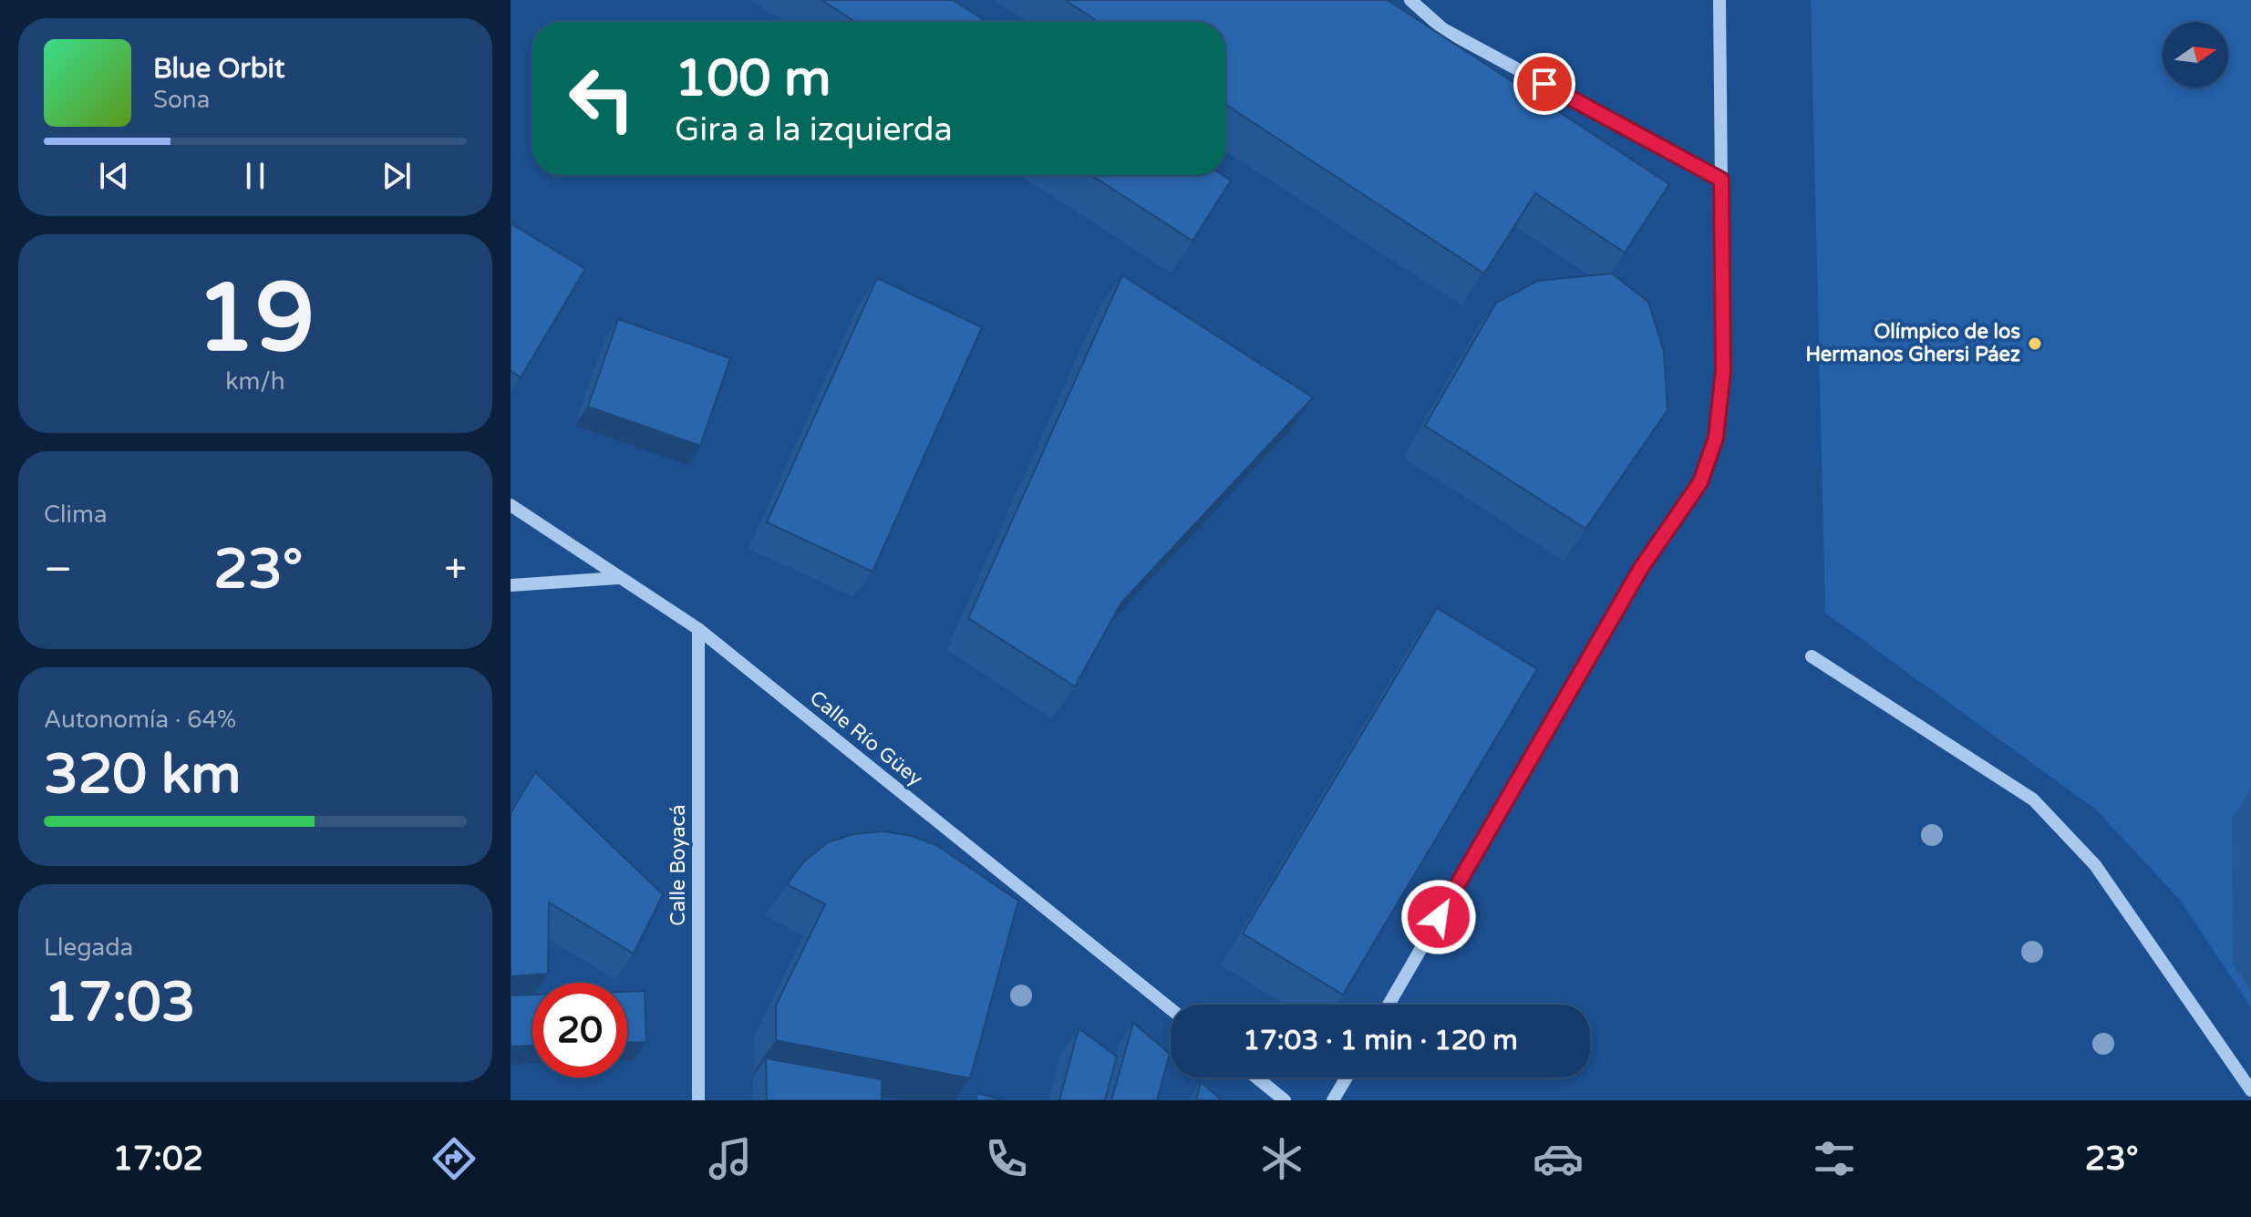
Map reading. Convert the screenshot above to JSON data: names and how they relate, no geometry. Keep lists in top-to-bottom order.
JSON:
{
  "streets": {
    "street": ["Calle Río Güey", "Calle Boyacá"]
  },
  "crossings": [
    ["Calle Río Güey", "Calle Boyacá"]
  ],
  "places": ["Olímpico de los Hermanos Ghersi Páez"],
  "north": "right",
  "page": {
    "turn": ["100 m", "Gira a la izquierda"],
    "song": ["Blue Orbit", "Sona"],
    "tile": [
      ["19", "km/h"],
      "Clima",
      ["Autonomía · 64%", "320 km"],
      ["Llegada", "17:03"]
    ],
    "heat": ["−", "23°", "+"],
    "limit": "20",
    "trip": "17:03 · 1 min · 120 m",
    "tabs": ["17:02", "23°"]
  }
}
